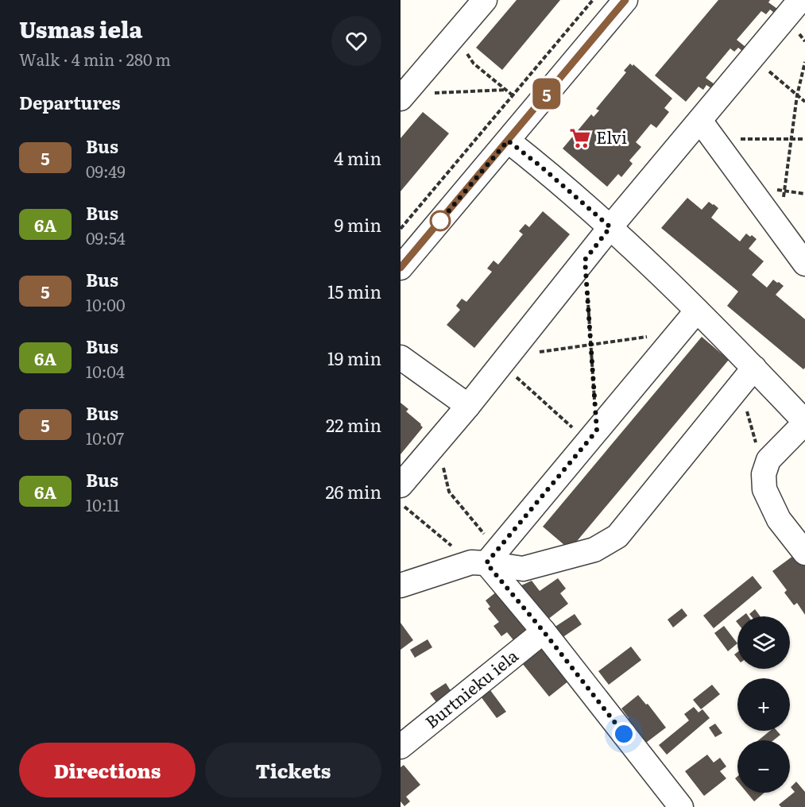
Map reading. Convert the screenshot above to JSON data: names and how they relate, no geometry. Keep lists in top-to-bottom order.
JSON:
{
  "streets": {
    "street": ["Burtnieku iela"]
  },
  "places": {
    "supermarket": ["Elvi"]
  },
  "lines": ["bus line 5"],
  "page": {
    "heading": [
      ["Usmas iela", "Walk · 4 min · 280 m"],
      "Departures"
    ],
    "on_map": "5",
    "list": [
      {
        "mark": "5",
        "name": "Bus",
        "note": "09:49",
        "value": "4 min"
      },
      {
        "mark": "6A",
        "name": "Bus",
        "note": "09:54",
        "value": "9 min"
      },
      {
        "mark": "5",
        "name": "Bus",
        "note": "10:00",
        "value": "15 min"
      },
      {
        "mark": "6A",
        "name": "Bus",
        "note": "10:04",
        "value": "19 min"
      },
      {
        "mark": "5",
        "name": "Bus",
        "note": "10:07",
        "value": "22 min"
      },
      {
        "mark": "6A",
        "name": "Bus",
        "note": "10:11",
        "value": "26 min"
      }
    ],
    "map_buttons": ["+", "−"],
    "buttons": ["Directions", "Tickets"]
  }
}
